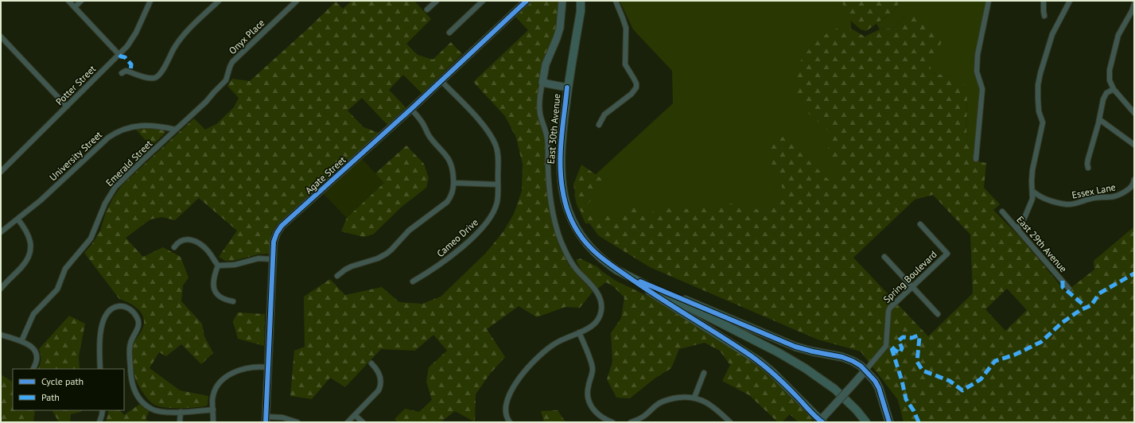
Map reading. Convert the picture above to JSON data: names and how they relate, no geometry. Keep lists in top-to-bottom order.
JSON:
{
  "streets": {
    "main road": ["East 30th Avenue"],
    "street": [
      "Onyx Place",
      "Potter Street",
      "University Street",
      "Emerald Street",
      "Agate Street",
      "Essex Lane",
      "Cameo Drive",
      "East 29th Avenue",
      "Spring Boulevard"
    ]
  },
  "crossings": [
    ["Onyx Place", "Emerald Street"],
    ["University Street", "Emerald Street"],
    ["Agate Street", "Cameo Drive"]
  ],
  "legend": ["Cycle path", "Path"]
}
